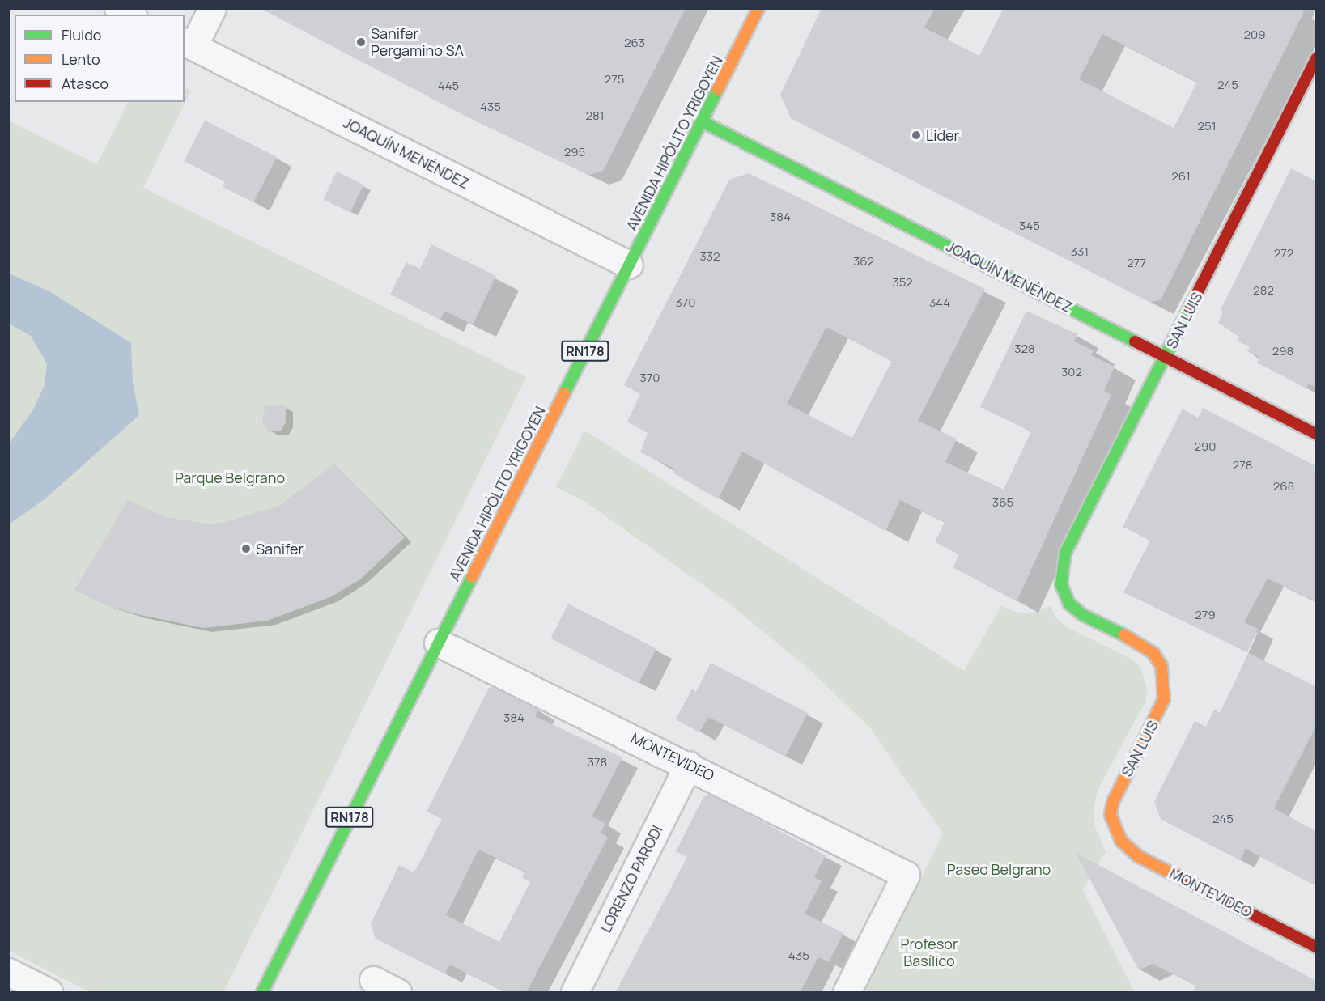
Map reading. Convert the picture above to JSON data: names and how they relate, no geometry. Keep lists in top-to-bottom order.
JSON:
{
  "streets": {
    "street": [
      "AVENIDA HIPÓLITO YRIGOYEN",
      "JOAQUÍN MENÉNDEZ",
      "SAN LUIS",
      "RN178",
      "MONTEVIDEO",
      "LORENZO PARODI"
    ]
  },
  "crossings": [
    ["AVENIDA HIPÓLITO YRIGOYEN", "JOAQUÍN MENÉNDEZ"],
    ["AVENIDA HIPÓLITO YRIGOYEN", "MONTEVIDEO"],
    ["JOAQUÍN MENÉNDEZ", "SAN LUIS"],
    ["SAN LUIS", "MONTEVIDEO"],
    ["MONTEVIDEO", "LORENZO PARODI"]
  ],
  "parks": ["Parque Belgrano", "Paseo Belgrano", "Profesor Basílico"],
  "places": ["Sanifer Pergamino SA", "Lider", "Sanifer"],
  "house_numbers": [
    "209",
    "263",
    "275",
    "245",
    "445",
    "435",
    "281",
    "251",
    "295",
    "261",
    "384",
    "345",
    "331",
    "272",
    "332",
    "362",
    "277",
    "352",
    "282",
    "370",
    "344",
    "328",
    "298",
    "302",
    "370",
    "290",
    "278",
    "268",
    "365",
    "279",
    "384",
    "378",
    "245",
    "435"
  ],
  "legend": ["Fluido", "Lento", "Atasco"]
}
